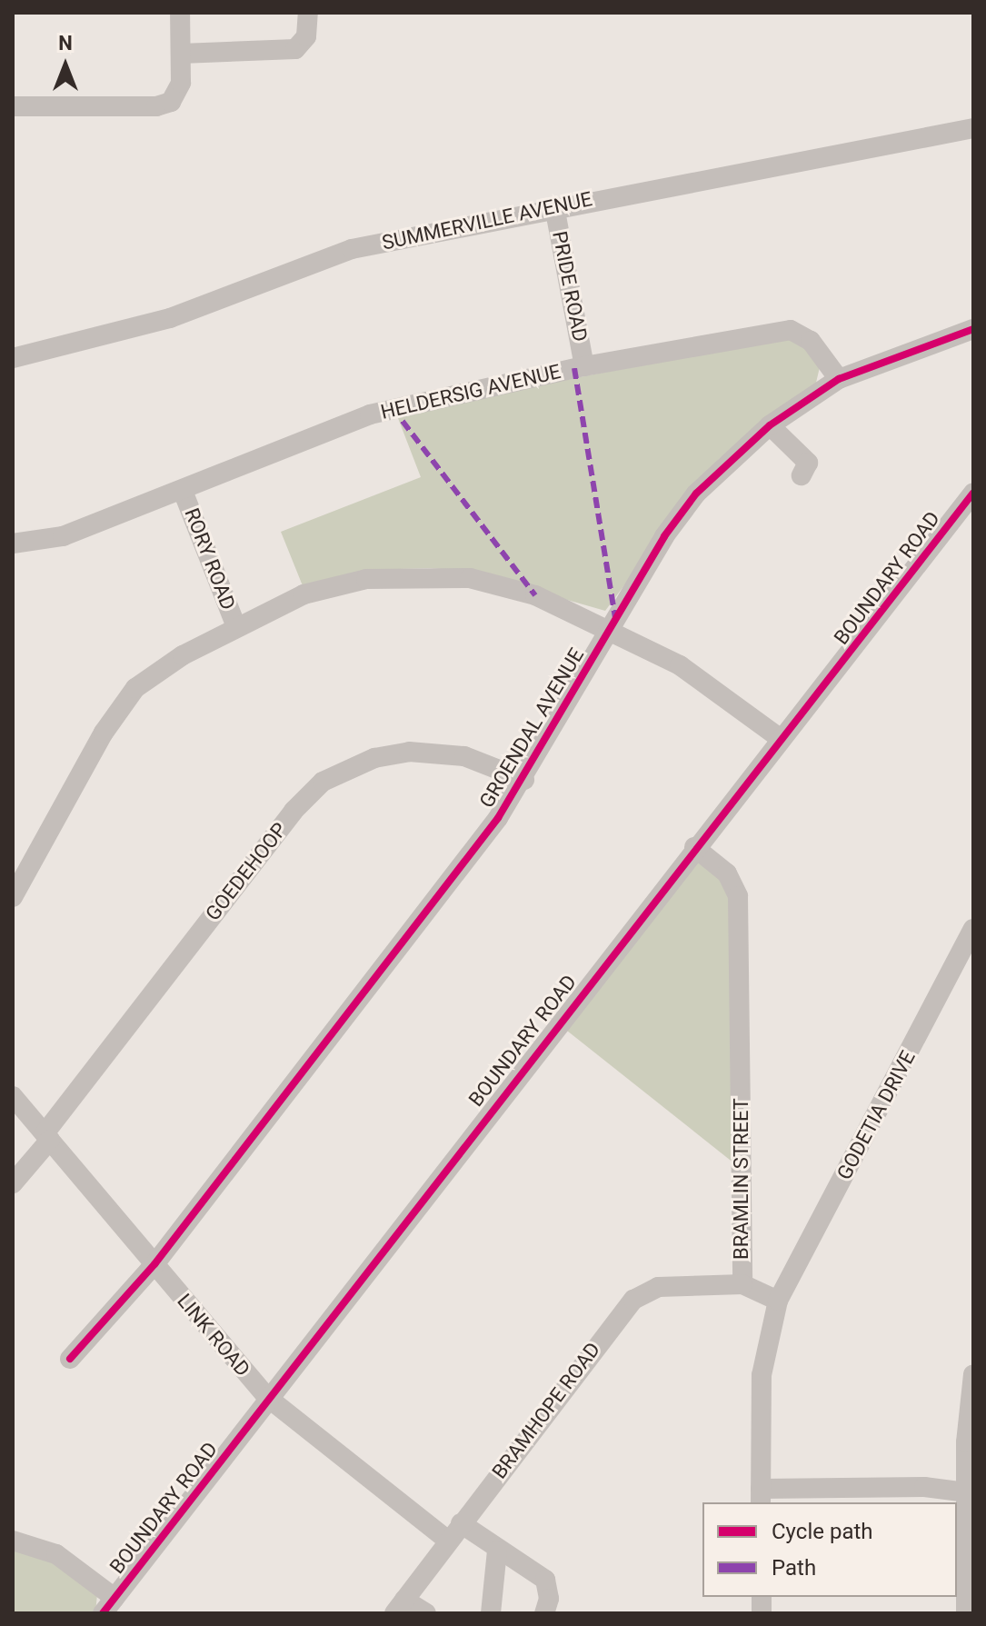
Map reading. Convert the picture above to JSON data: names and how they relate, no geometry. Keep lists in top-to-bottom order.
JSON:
{
  "streets": {
    "street": [
      "SUMMERVILLE AVENUE",
      "PRIDE ROAD",
      "HELDERSIG AVENUE",
      "RORY ROAD",
      "BOUNDARY ROAD",
      "GROENDAL AVENUE",
      "GOEDEHOOP",
      "GODETIA DRIVE",
      "BRAMLIN STREET",
      "LINK ROAD",
      "BRAMHOPE ROAD"
    ]
  },
  "crossings": [
    ["SUMMERVILLE AVENUE", "PRIDE ROAD"],
    ["PRIDE ROAD", "HELDERSIG AVENUE"],
    ["HELDERSIG AVENUE", "RORY ROAD"],
    ["HELDERSIG AVENUE", "GROENDAL AVENUE"],
    ["BOUNDARY ROAD", "BRAMLIN STREET"],
    ["BOUNDARY ROAD", "LINK ROAD"],
    ["GROENDAL AVENUE", "GOEDEHOOP"],
    ["GROENDAL AVENUE", "LINK ROAD"],
    ["GOEDEHOOP", "LINK ROAD"],
    ["GODETIA DRIVE", "BRAMLIN STREET"],
    ["BRAMLIN STREET", "BRAMHOPE ROAD"],
    ["LINK ROAD", "BRAMHOPE ROAD"]
  ],
  "legend": ["Cycle path", "Path"],
  "north": "top"
}
